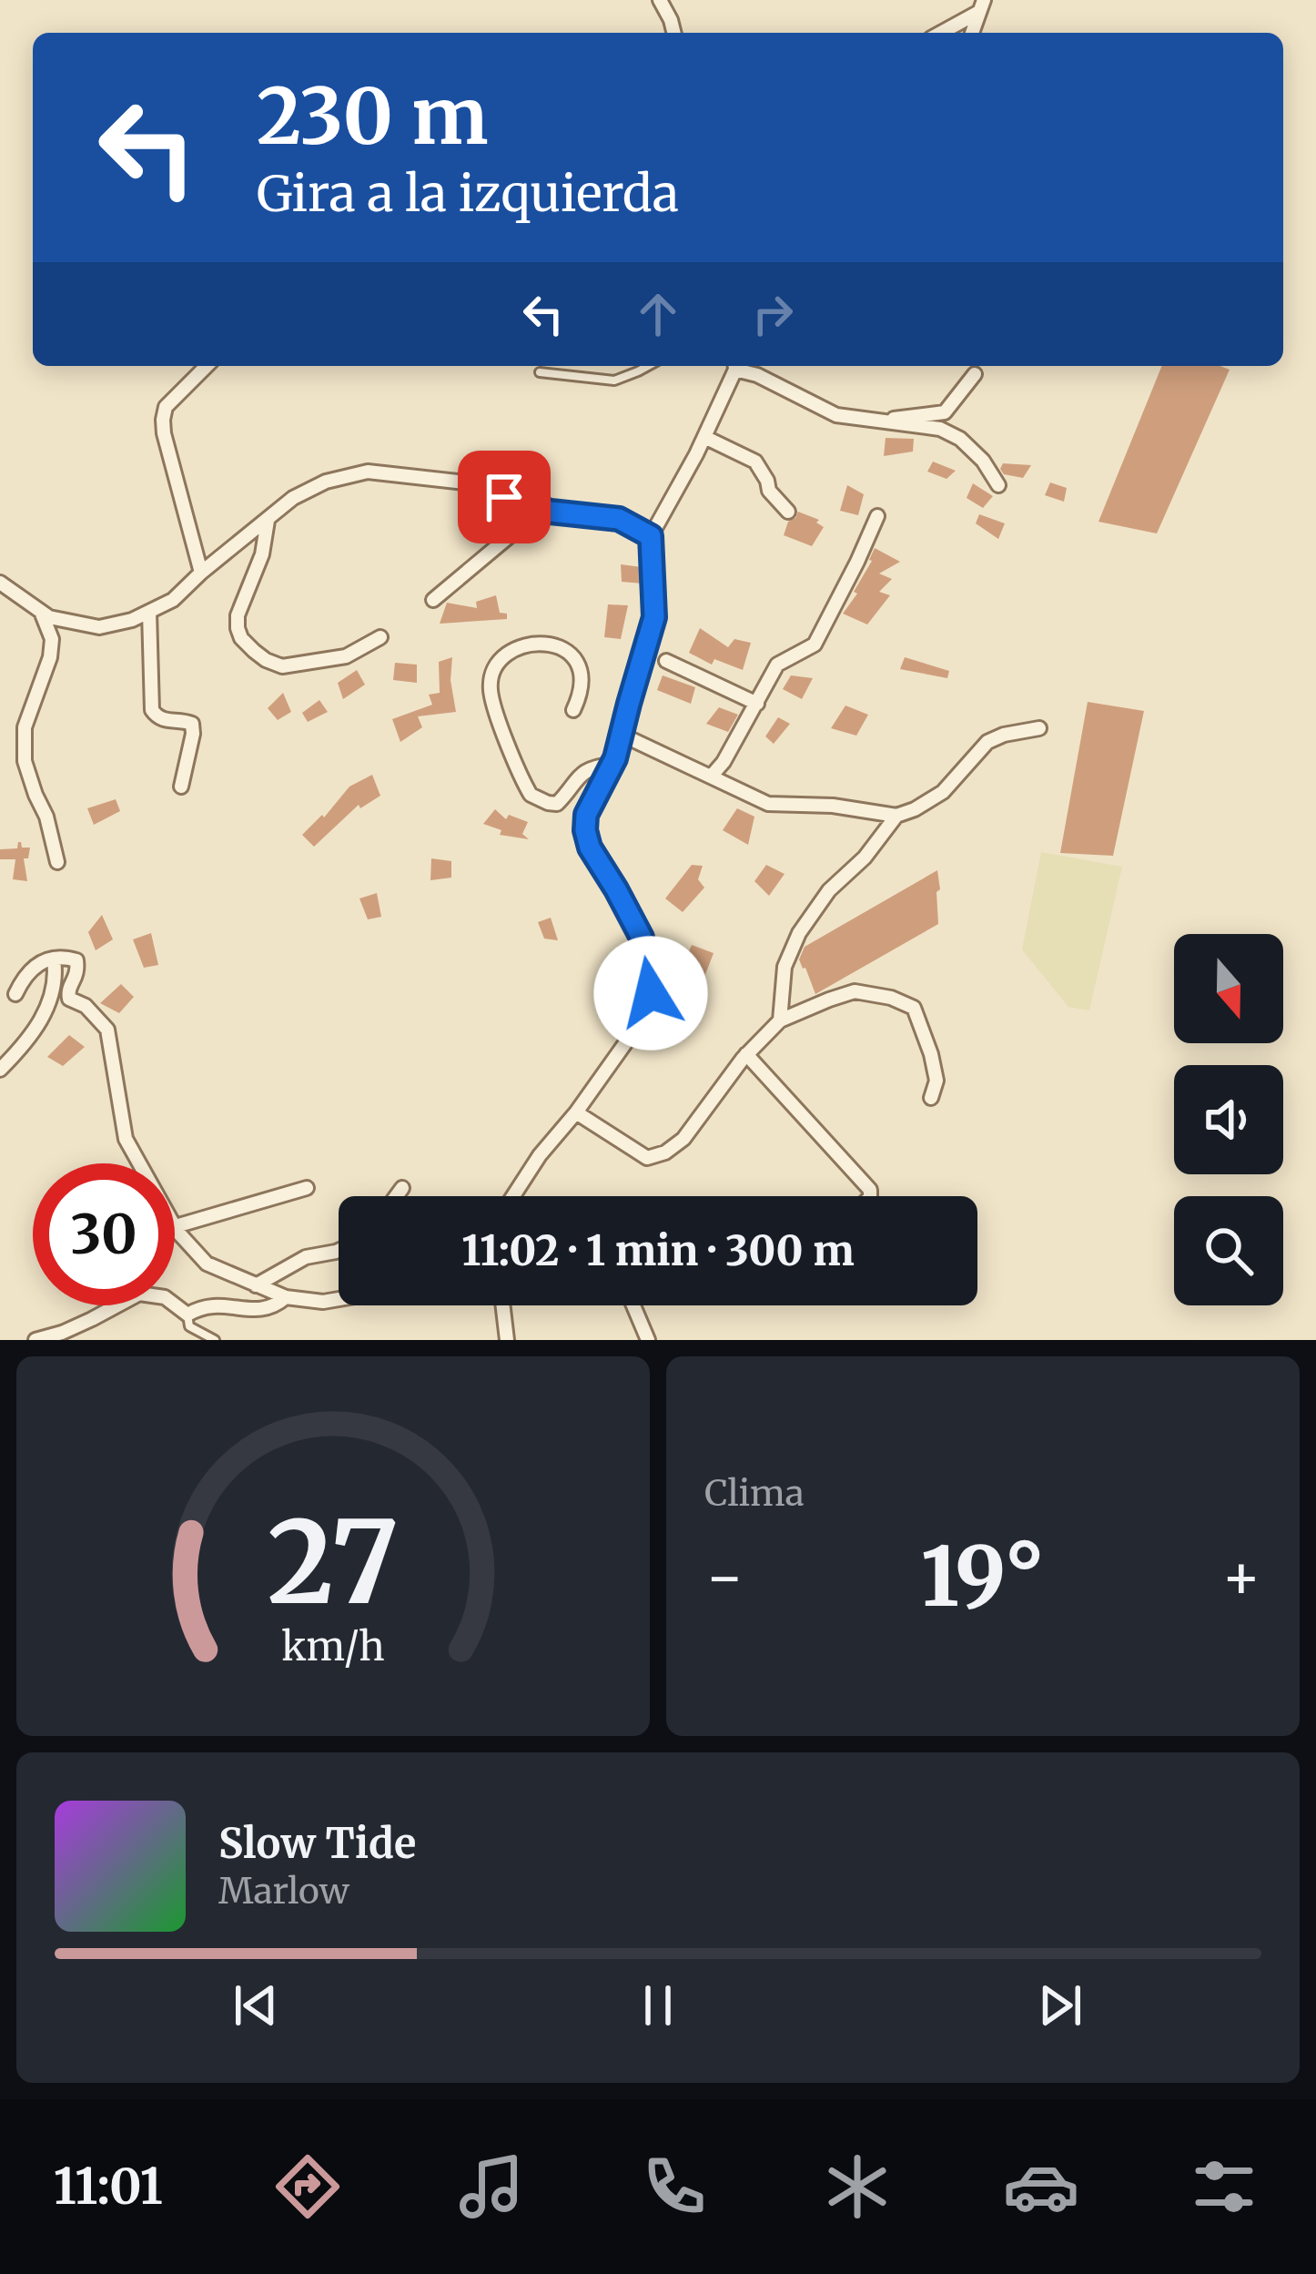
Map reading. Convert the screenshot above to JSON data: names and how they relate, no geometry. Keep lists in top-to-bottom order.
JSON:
{
  "north": "bottom",
  "page": {
    "turn": ["230 m", "Gira a la izquierda"],
    "limit": "30",
    "trip": "11:02 · 1 min · 300 m",
    "tile": "Clima",
    "heat": ["−", "19°", "+"],
    "song": ["Slow Tide", "Marlow"],
    "tabs": "11:01",
    "gauge": ["27", "km/h"]
  }
}
